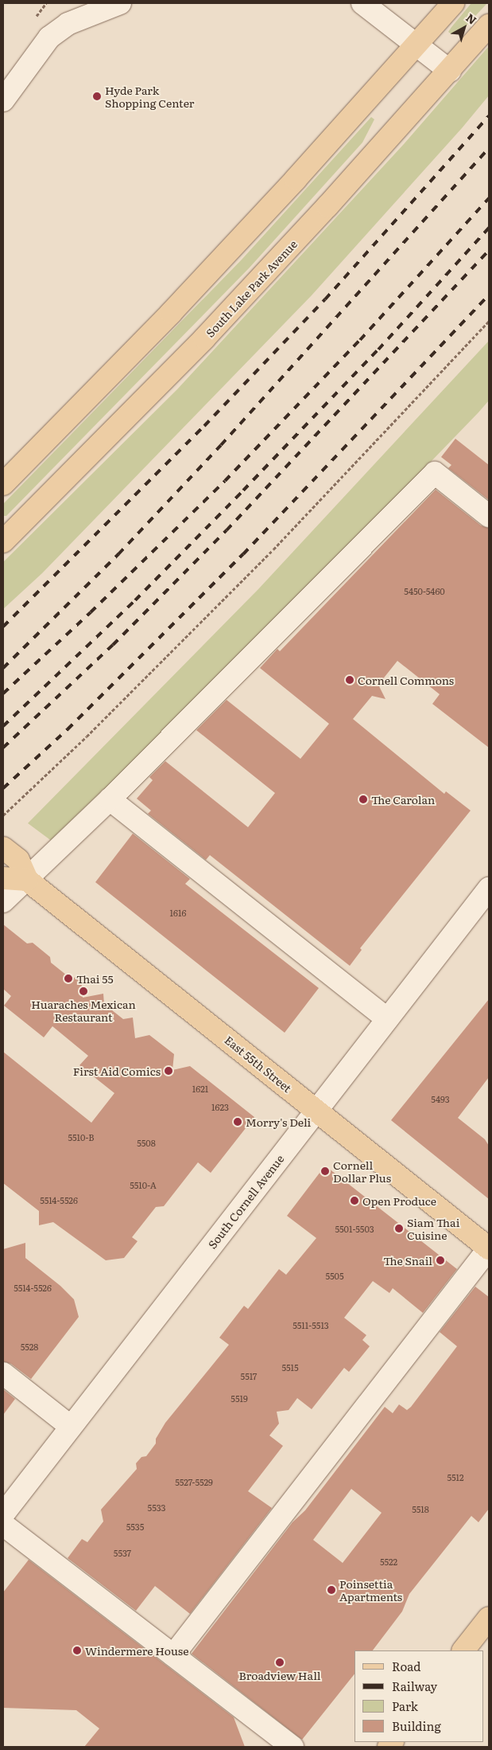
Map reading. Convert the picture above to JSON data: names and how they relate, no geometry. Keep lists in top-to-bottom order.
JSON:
{
  "streets": {
    "main road": ["South Lake Park Avenue", "East 55th Street"],
    "street": ["South Cornell Avenue"]
  },
  "crossings": [
    ["East 55th Street", "South Cornell Avenue"]
  ],
  "places": [
    "Hyde Park Shopping Center",
    "Cornell Commons",
    "The Carolan",
    "Thai 55",
    "Huaraches Mexican Restaurant",
    "First Aid Comics",
    "Morry's Deli",
    "Cornell Dollar Plus",
    "Open Produce",
    "Siam Thai Cuisine",
    "The Snail",
    "Poinsettia Apartments",
    "Windermere House",
    "Broadview Hall"
  ],
  "house_numbers": [
    "5450-5460",
    "1616",
    "1621",
    "5493",
    "1623",
    "5510-B",
    "5508",
    "5510-A",
    "5514-5526",
    "5501-5503",
    "5505",
    "5514-5526",
    "5511-5513",
    "5528",
    "5515",
    "5517",
    "5519",
    "5512",
    "5527-5529",
    "5533",
    "5518",
    "5535",
    "5537",
    "5522"
  ],
  "legend": [
    "Road",
    "Railway",
    "Park",
    "Building"
  ],
  "north": "top right"
}
